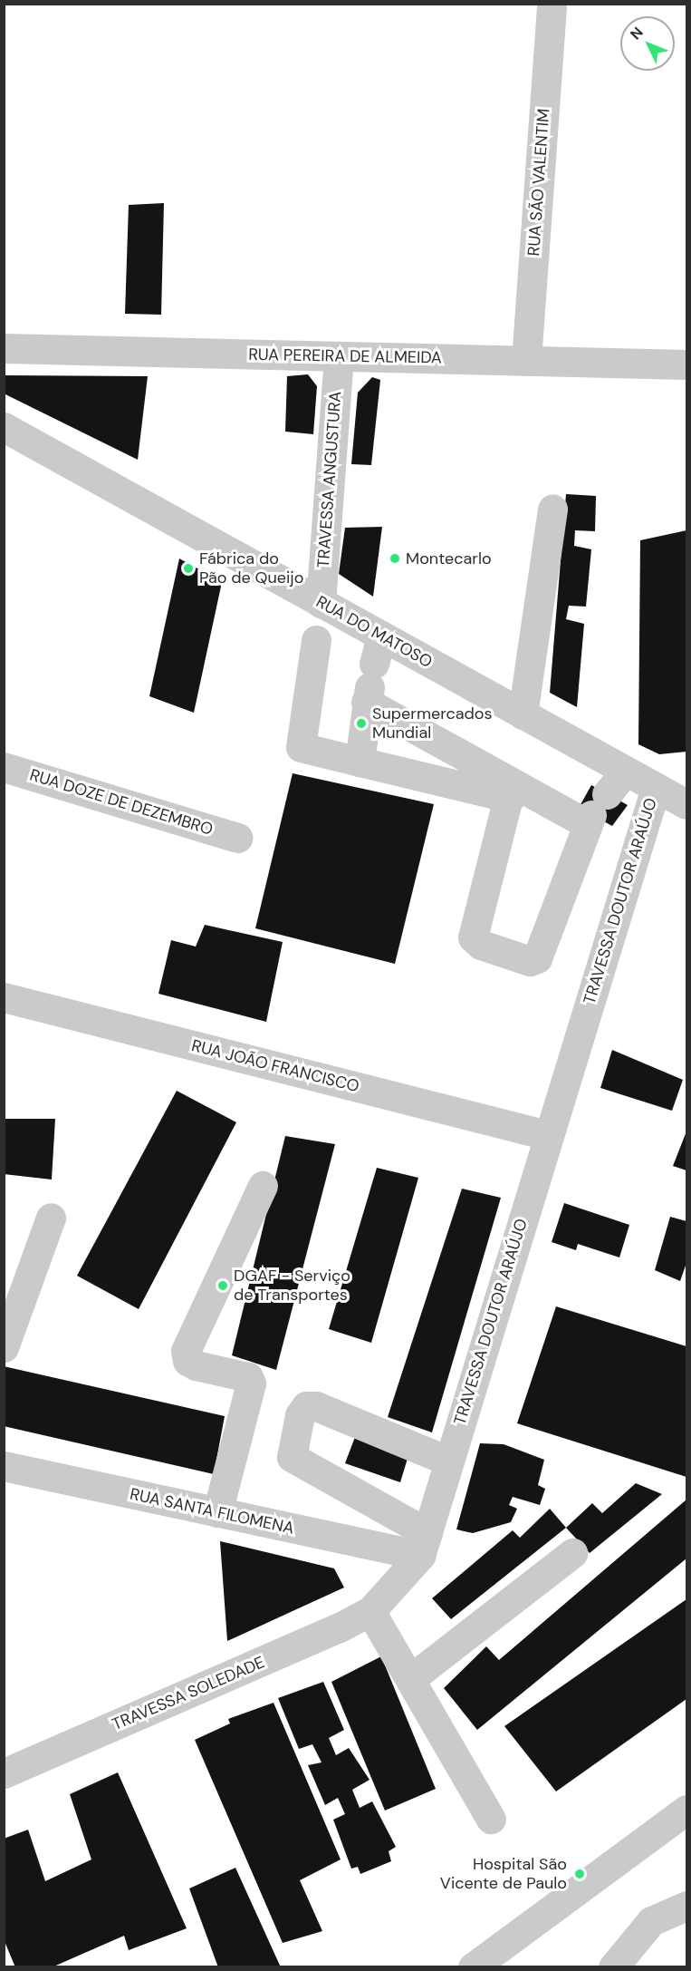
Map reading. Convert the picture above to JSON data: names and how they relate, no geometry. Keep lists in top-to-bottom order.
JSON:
{
  "streets": {
    "street": [
      "RUA SÃO VALENTIM",
      "RUA PEREIRA DE ALMEIDA",
      "TRAVESSA ANGUSTURA",
      "RUA DO MATOSO",
      "RUA DOZE DE DEZEMBRO",
      "TRAVESSA DOUTOR ARAÚJO",
      "RUA JOÃO FRANCISCO",
      "RUA SANTA FILOMENA",
      "TRAVESSA SOLEDADE"
    ]
  },
  "crossings": [
    ["RUA SÃO VALENTIM", "RUA PEREIRA DE ALMEIDA"],
    ["RUA PEREIRA DE ALMEIDA", "TRAVESSA ANGUSTURA"],
    ["TRAVESSA ANGUSTURA", "RUA DO MATOSO"],
    ["RUA DO MATOSO", "TRAVESSA DOUTOR ARAÚJO"],
    ["TRAVESSA DOUTOR ARAÚJO", "RUA JOÃO FRANCISCO"],
    ["TRAVESSA DOUTOR ARAÚJO", "RUA SANTA FILOMENA"],
    ["TRAVESSA DOUTOR ARAÚJO", "TRAVESSA SOLEDADE"]
  ],
  "places": [
    "Montecarlo",
    "Fábrica do Pão de Queijo",
    "Supermercados Mundial",
    "DGAF - Serviço de Transportes",
    "Hospital São Vicente de Paulo"
  ],
  "north": "top left"
}
